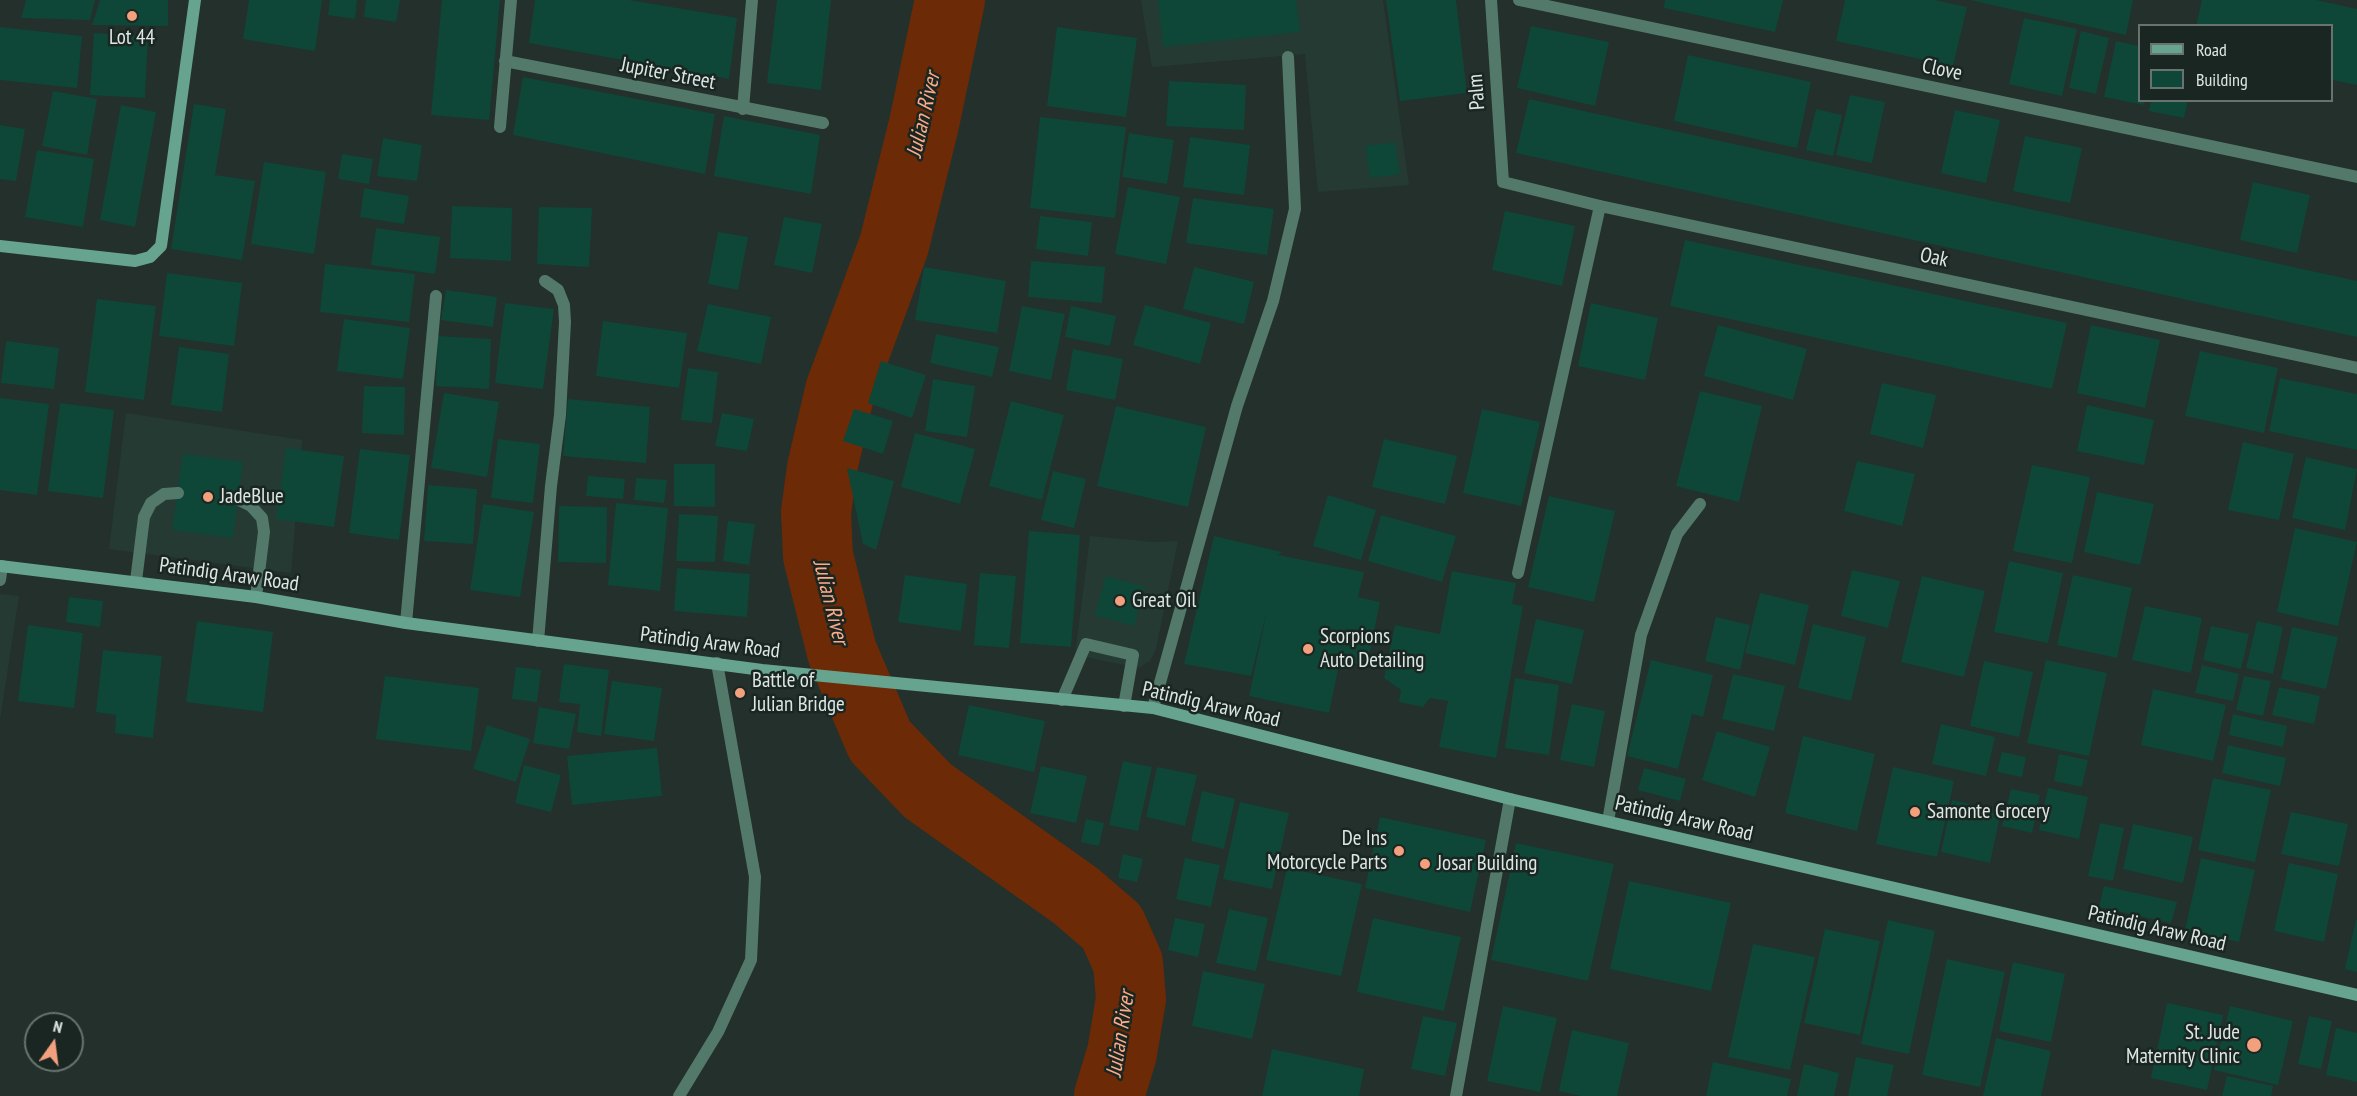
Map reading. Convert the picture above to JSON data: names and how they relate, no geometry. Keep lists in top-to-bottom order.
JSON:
{
  "streets": {
    "main road": ["Patindig Araw Road"],
    "street": [
      "Clove",
      "Jupiter Street",
      "Palm",
      "Oak"
    ]
  },
  "crossings": [
    ["Palm", "Oak"]
  ],
  "water": ["Julian River"],
  "places": [
    "Lot 44",
    "JadeBlue",
    "Great Oil",
    "Scorpions Auto Detailing",
    "Battle of Julian Bridge",
    "Samonte Grocery",
    "De Ins Motorcycle Parts",
    "Josar Building",
    "St. Jude Maternity Clinic"
  ],
  "legend": ["Road", "Building"],
  "north": "top"
}
